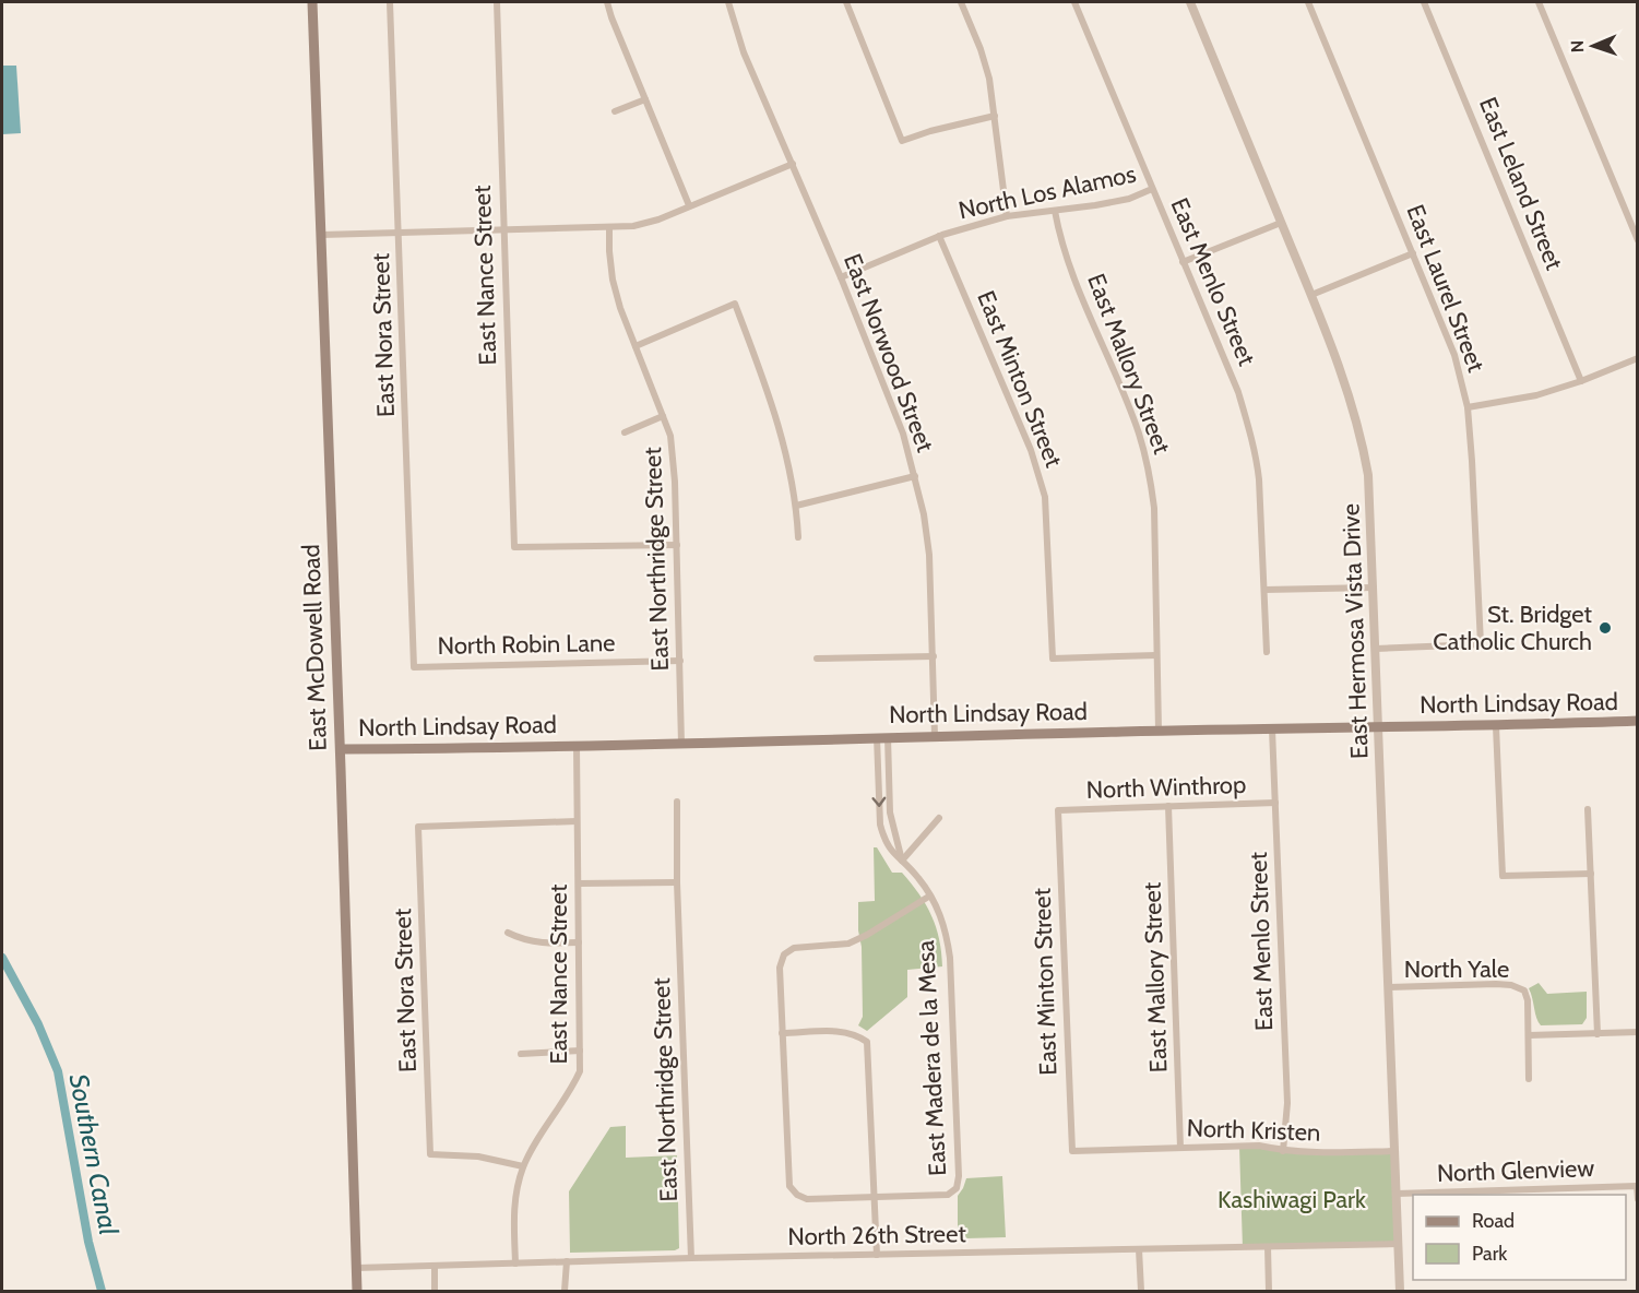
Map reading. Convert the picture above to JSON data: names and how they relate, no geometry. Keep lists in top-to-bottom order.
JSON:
{
  "streets": {
    "main road": ["East McDowell Road", "North Lindsay Road"],
    "street": [
      "East Leland Street",
      "North Los Alamos",
      "East Nance Street",
      "East Menlo Street",
      "East Laurel Street",
      "East Nora Street",
      "East Norwood Street",
      "East Mallory Street",
      "East Minton Street",
      "East Northridge Street",
      "East Hermosa Vista Drive",
      "North Robin Lane",
      "North Winthrop",
      "North Yale",
      "East Madera de la Mesa",
      "North Kristen",
      "North Glenview",
      "North 26th Street"
    ]
  },
  "crossings": [
    ["North Los Alamos", "East Menlo Street"],
    ["North Los Alamos", "East Norwood Street"],
    ["North Los Alamos", "East Mallory Street"],
    ["North Los Alamos", "East Minton Street"],
    ["East Nance Street", "East Nora Street"],
    ["East Nance Street", "East Northridge Street"],
    ["East Nance Street", "North Lindsay Road"],
    ["East Nance Street", "North 26th Street"],
    ["East Menlo Street", "North Lindsay Road"],
    ["East Menlo Street", "North Winthrop"],
    ["East Menlo Street", "North Kristen"],
    ["East Laurel Street", "East Hermosa Vista Drive"],
    ["East Nora Street", "North Robin Lane"],
    ["East Norwood Street", "North Lindsay Road"],
    ["East Mallory Street", "East Minton Street"],
    ["East Mallory Street", "North Lindsay Road"],
    ["East Mallory Street", "North Winthrop"],
    ["East Mallory Street", "North Kristen"],
    ["East Minton Street", "North Winthrop"],
    ["East Minton Street", "North Kristen"],
    ["East Northridge Street", "North Robin Lane"],
    ["East Northridge Street", "North Lindsay Road"],
    ["East Northridge Street", "North 26th Street"],
    ["East Hermosa Vista Drive", "North Lindsay Road"],
    ["East Hermosa Vista Drive", "North Yale"],
    ["East Hermosa Vista Drive", "North Kristen"],
    ["East Hermosa Vista Drive", "North Glenview"],
    ["East Hermosa Vista Drive", "North 26th Street"],
    ["East McDowell Road", "North Lindsay Road"],
    ["East McDowell Road", "North 26th Street"],
    ["North Lindsay Road", "East Madera de la Mesa"]
  ],
  "water": ["Southern Canal"],
  "parks": ["Kashiwagi Park"],
  "places": ["St. Bridget Catholic Church"],
  "legend": ["Road", "Park"],
  "north": "left"
}
